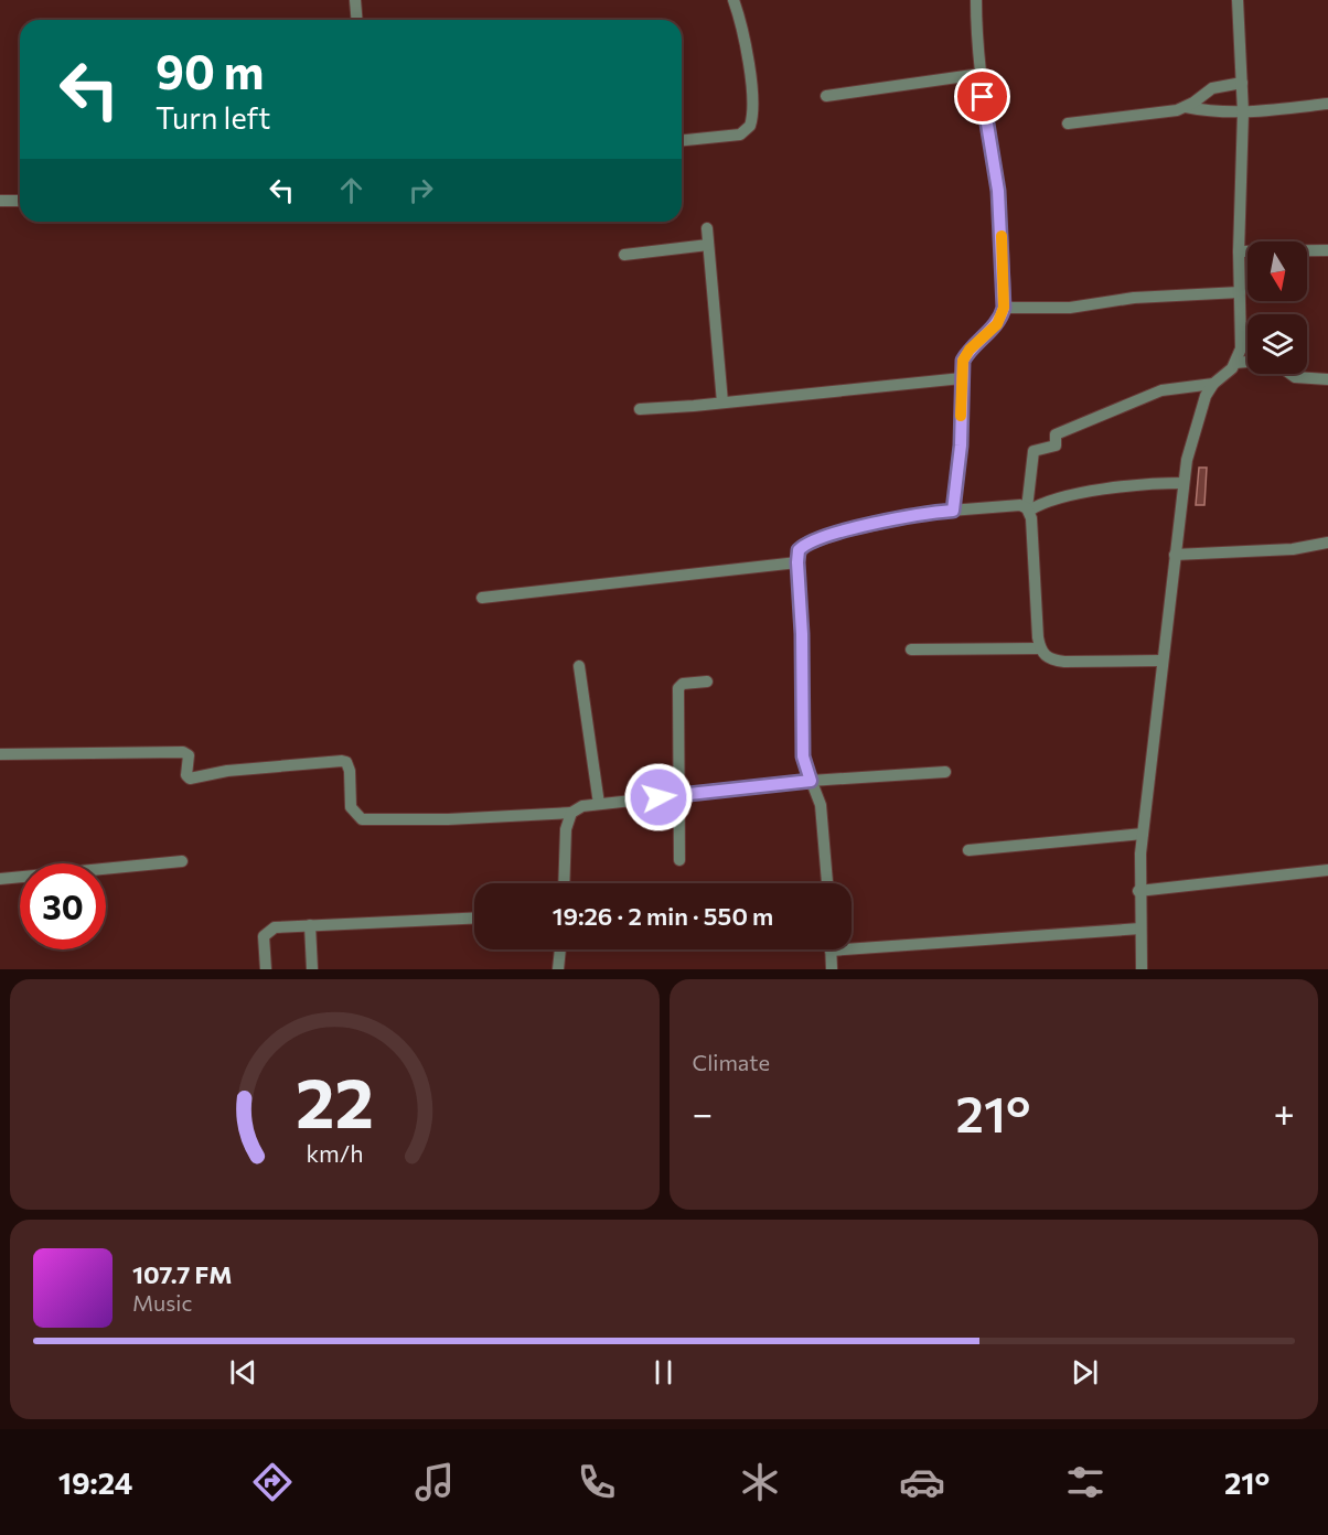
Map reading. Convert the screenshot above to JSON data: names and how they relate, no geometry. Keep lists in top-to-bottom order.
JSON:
{
  "north": "bottom",
  "page": {
    "turn": ["90 m", "Turn left"],
    "limit": "30",
    "trip": "19:26 · 2 min · 550 m",
    "tile": "Climate",
    "heat": ["−", "21°", "+"],
    "song": ["107.7 FM", "Music"],
    "tabs": ["19:24", "21°"],
    "gauge": ["22", "km/h"]
  }
}
